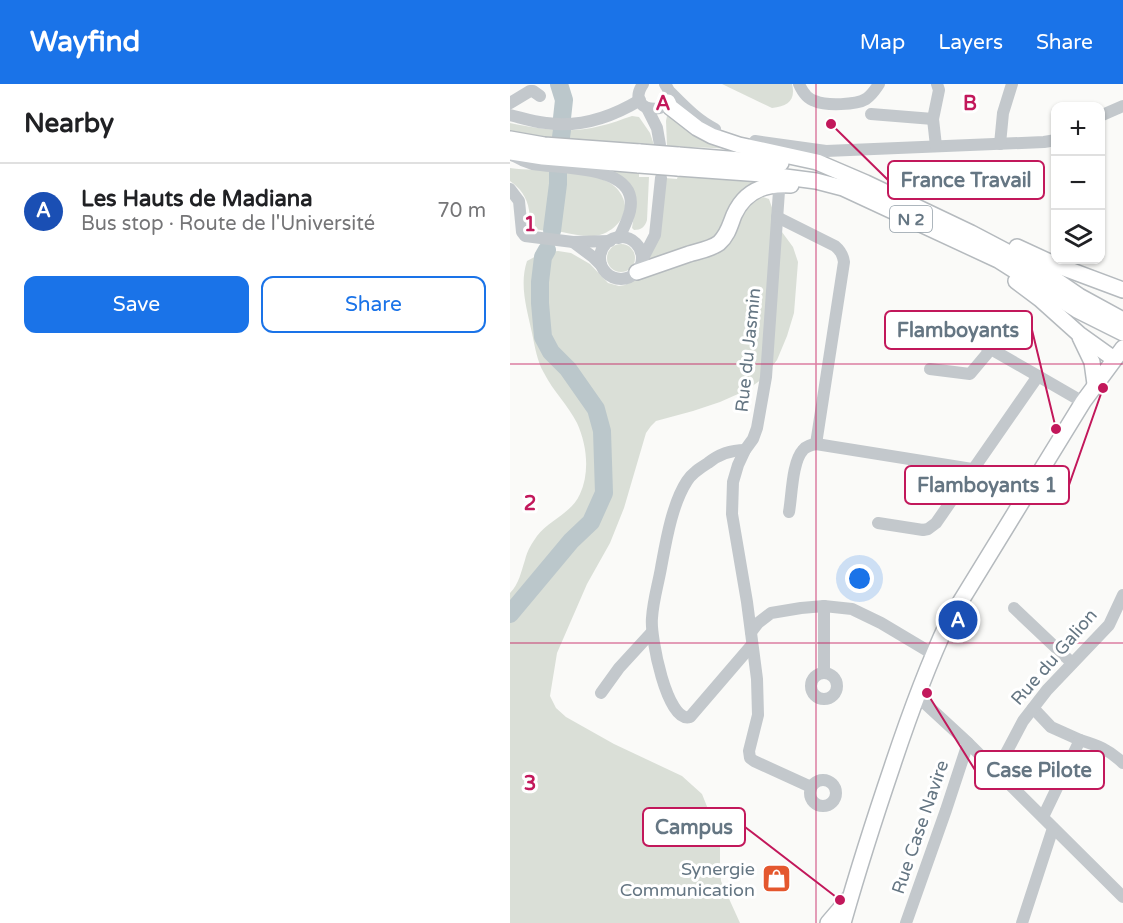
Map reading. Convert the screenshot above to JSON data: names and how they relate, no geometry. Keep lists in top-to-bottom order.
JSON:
{
  "streets": {
    "main road": ["N 2"],
    "street": ["Rue du Jasmin", "Rue du Galion", "Rue Case Navire"]
  },
  "places": {
    "other": [
      "France Travail",
      "Flamboyants 1",
      "Flamboyants",
      "Case Pilote",
      "Campus"
    ],
    "shop": ["Synergie Communication"]
  },
  "page": {
    "header": "Wayfind",
    "nav": ["Map", "Layers", "Share"],
    "heading": "Nearby",
    "map_buttons": ["+", "−"],
    "list": [
      {
        "mark": "A",
        "name": "Les Hauts de Madiana",
        "note": "Bus stop · Route de l'Université",
        "value": "70 m"
      }
    ],
    "buttons": ["Save", "Share"],
    "pins": "A"
  },
  "grid": {
    "columns": ["A", "B"],
    "rows": ["1", "2", "3"]
  }
}
